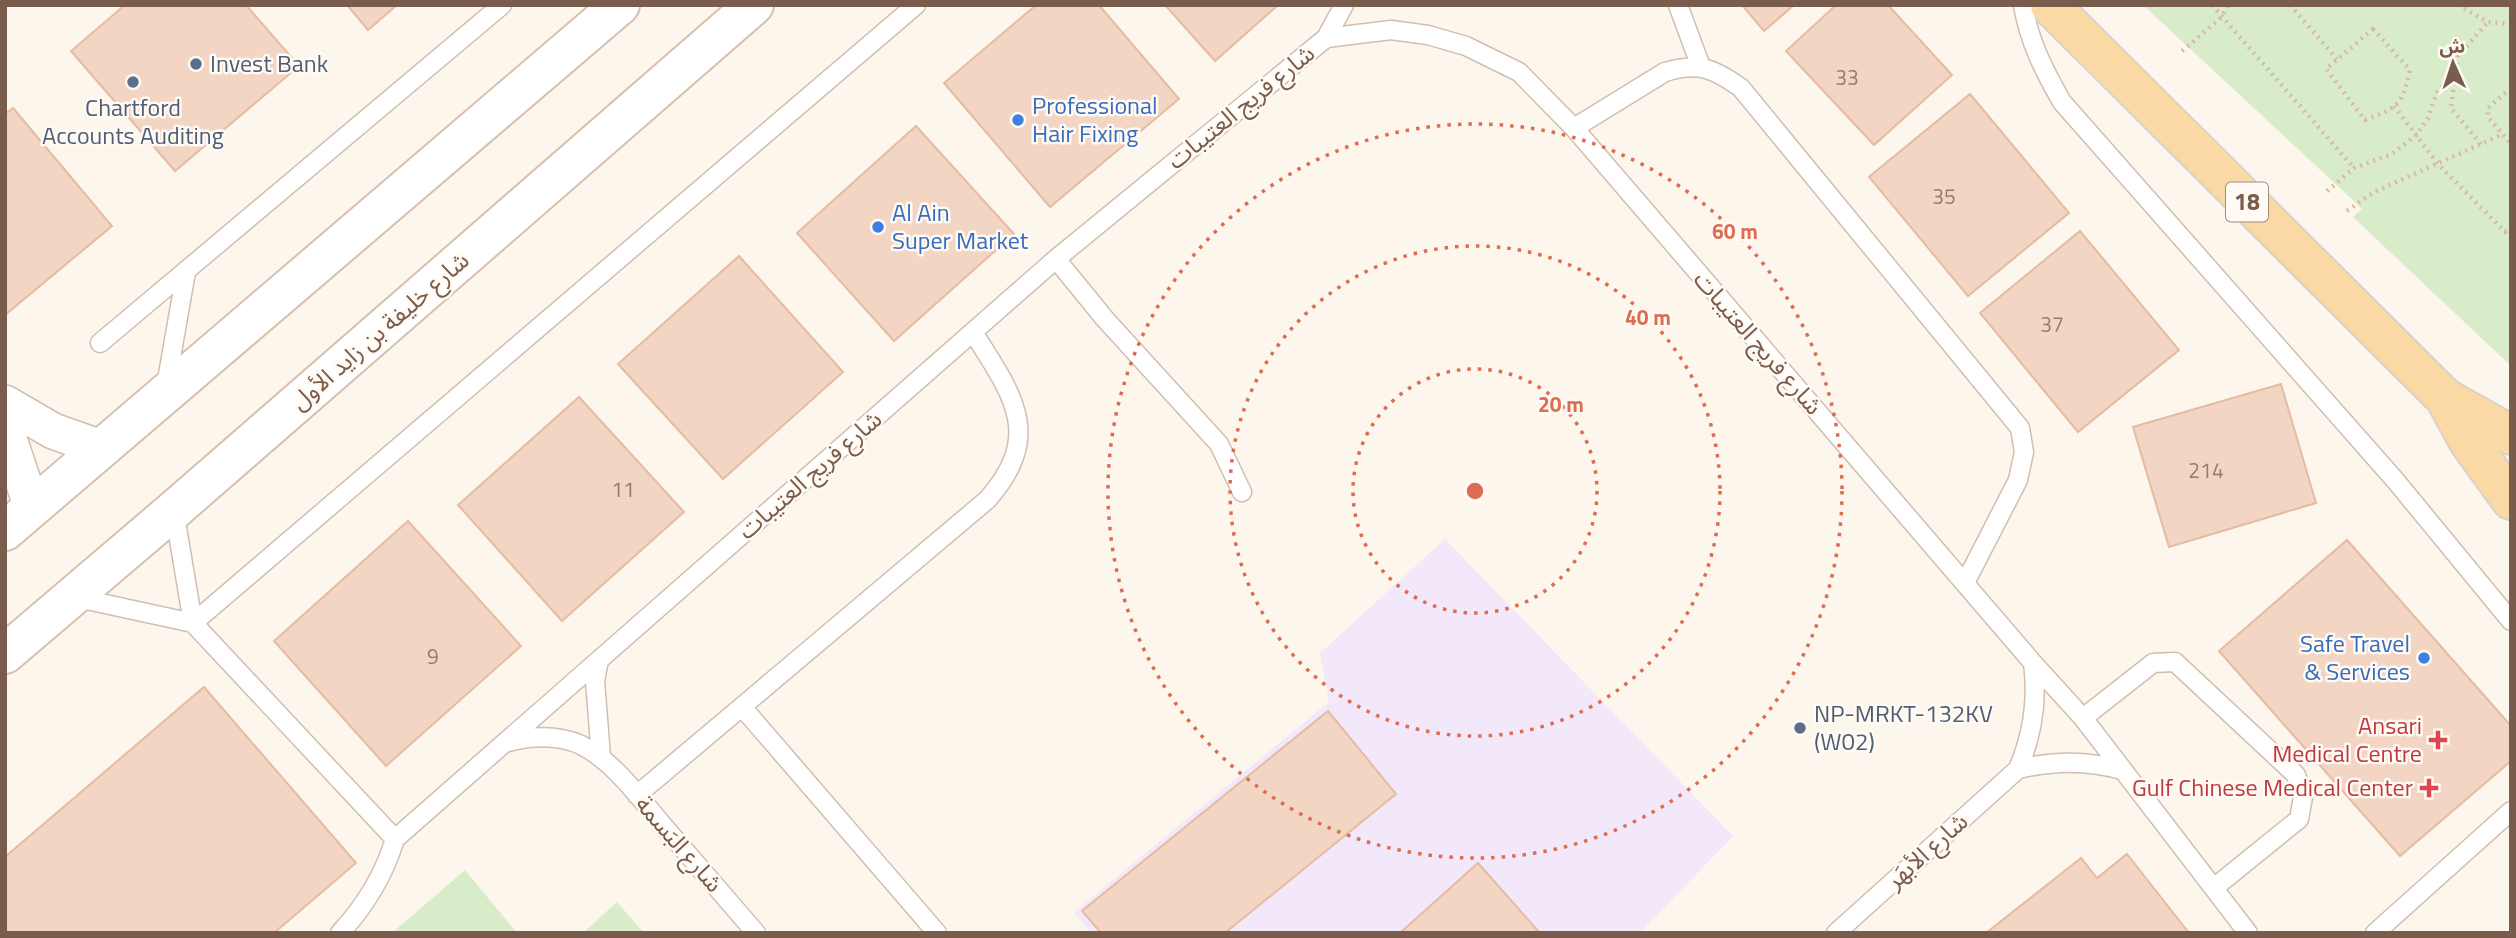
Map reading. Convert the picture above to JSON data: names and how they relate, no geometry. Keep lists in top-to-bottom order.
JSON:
{
  "streets": {
    "main road": ["18"],
    "street": ["شارع خليفة بن زايد الأول"],
    "lane": ["شارع فريج العتيبات", "شارع البَسمة", "شارع الأبهَر"]
  },
  "crossings": [
    ["شارع فريج العتيبات", "شارع البَسمة"],
    ["شارع فريج العتيبات", "شارع الأبهَر"]
  ],
  "places": {
    "other": [
      "Invest Bank",
      "Chartford Accounts Auditing",
      "Professional Hair Fixing",
      "Al Ain Super Market",
      "Safe Travel & Services",
      "NP-MRKT-132KV (W02)"
    ],
    "health": ["Ansari Medical Centre", "Gulf Chinese Medical Center"]
  },
  "house_numbers": [
    "33",
    "35",
    "37",
    "214",
    "11",
    "9"
  ],
  "north": "top",
  "rings": ["60 m", "40 m", "20 m"]
}
